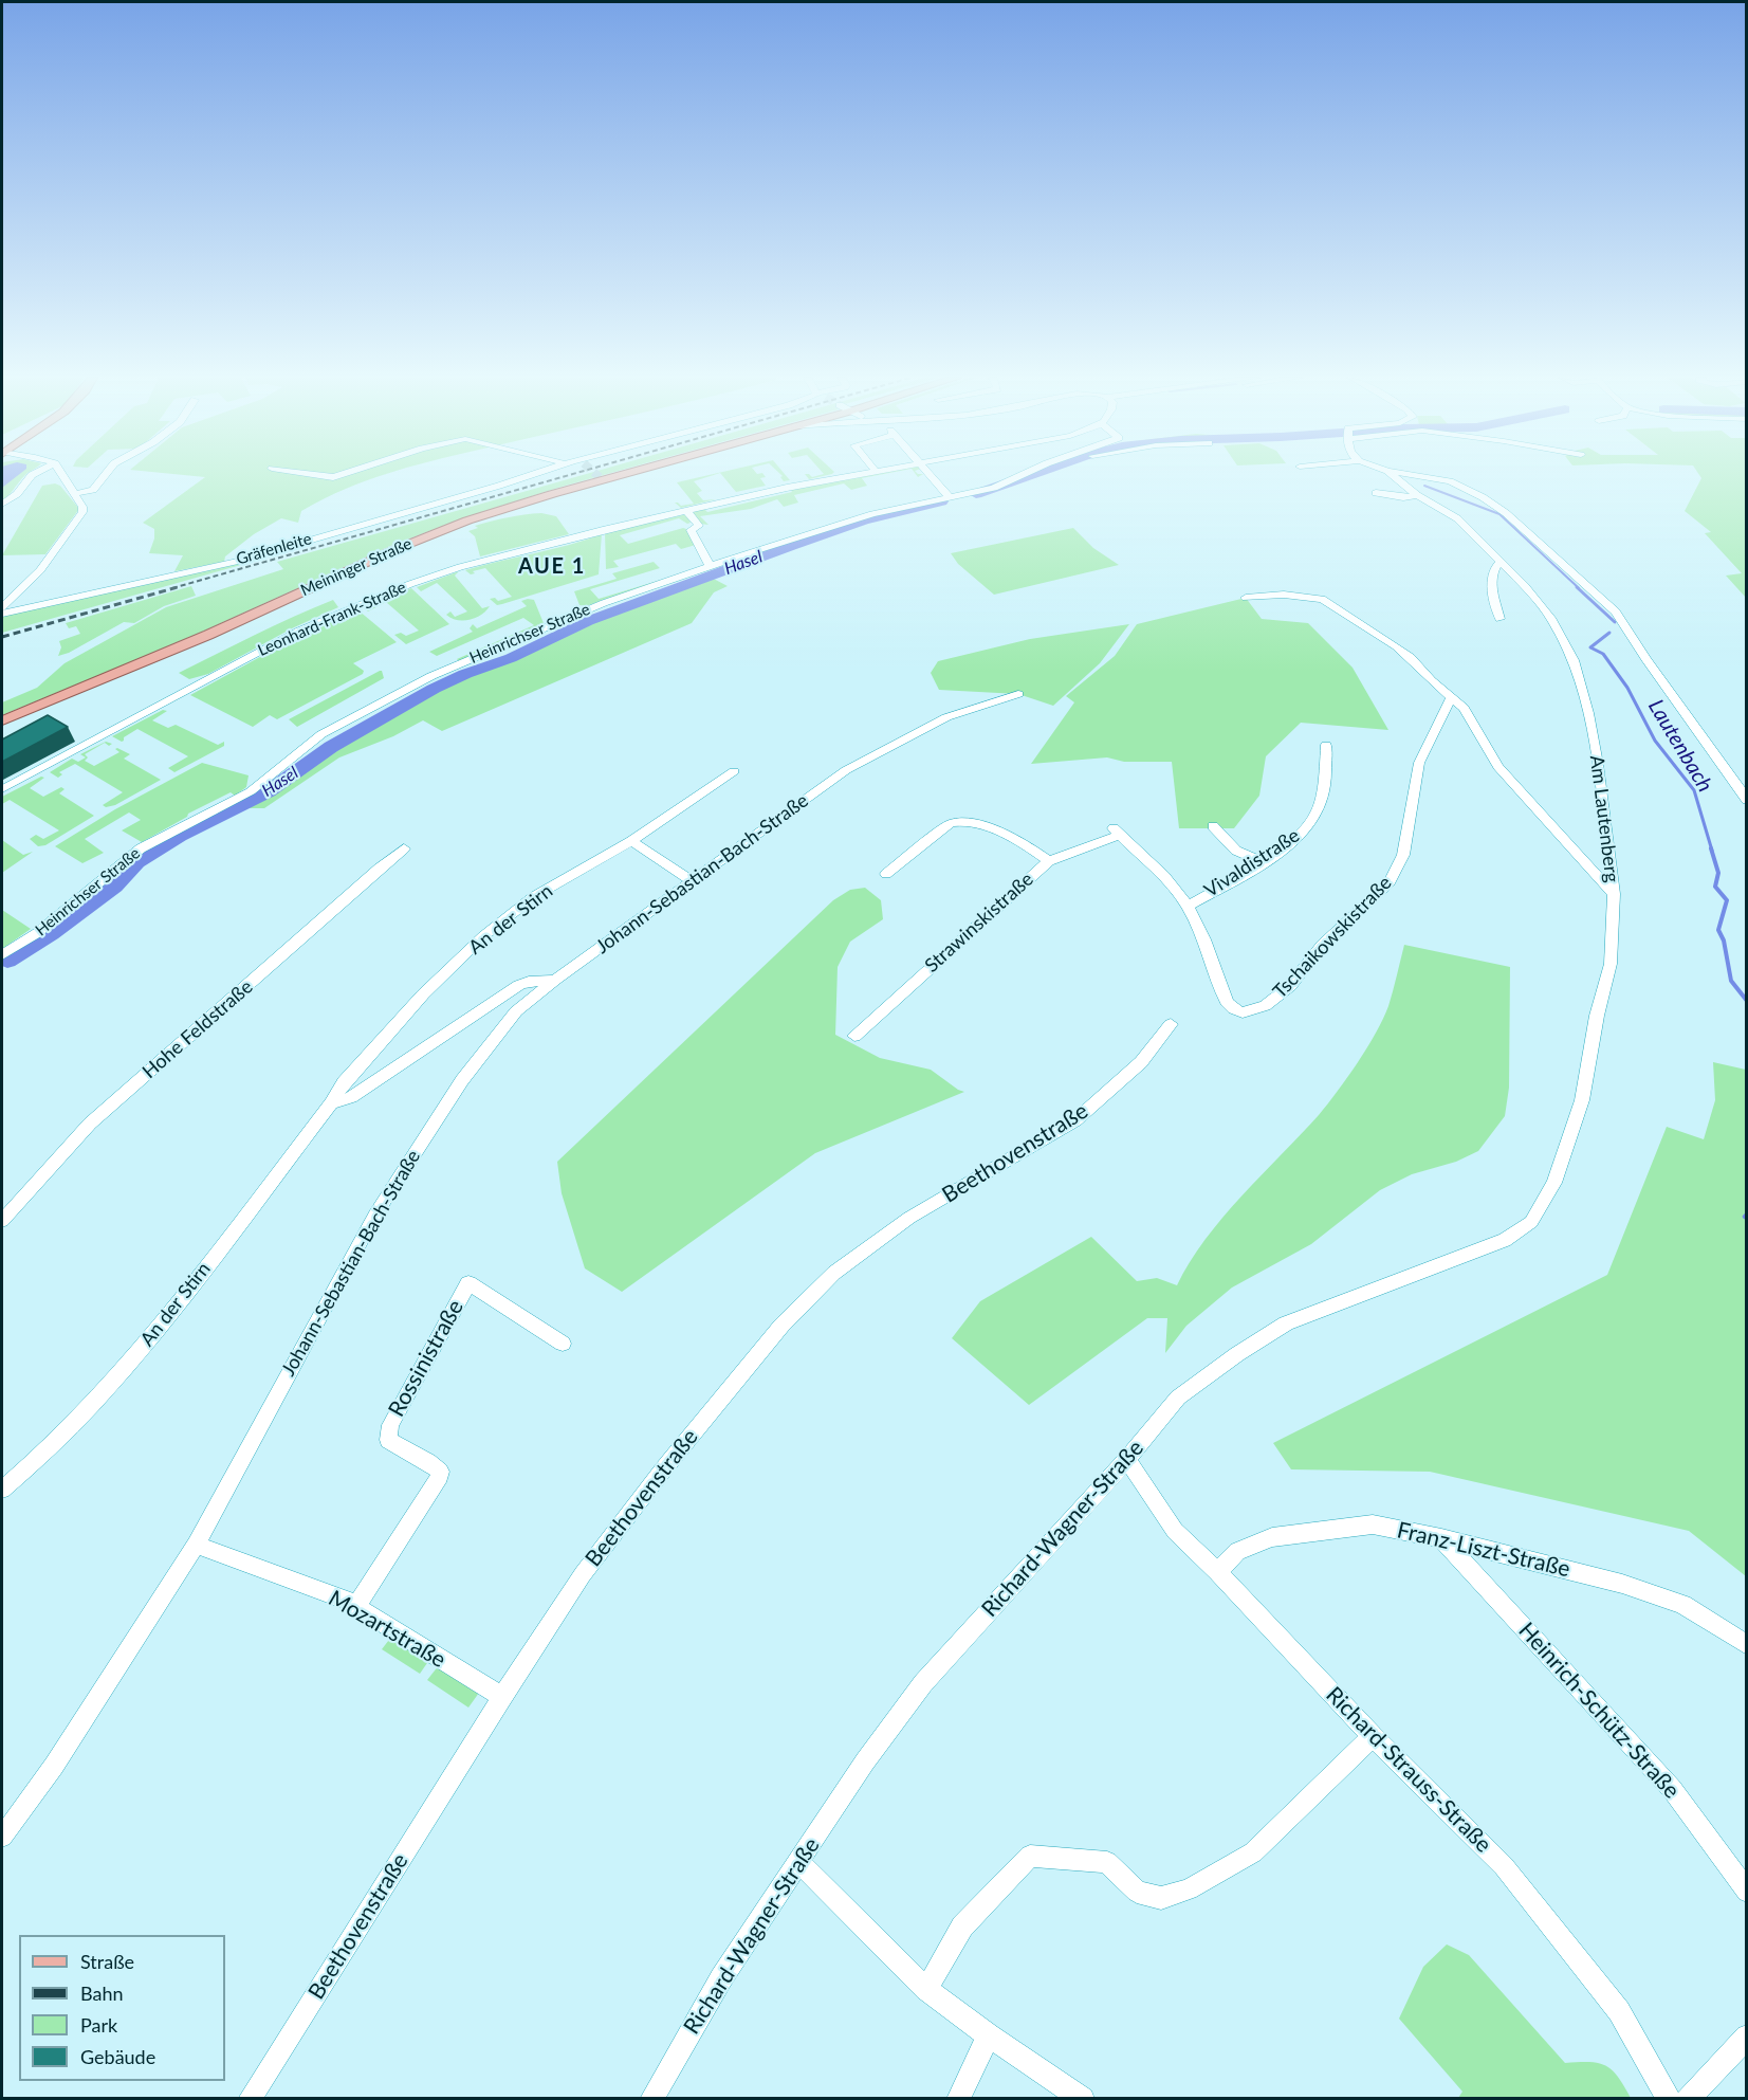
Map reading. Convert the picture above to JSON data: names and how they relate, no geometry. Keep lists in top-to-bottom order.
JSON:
{
  "streets": {
    "main road": ["Meininger Straße"],
    "street": [
      "Gräfenleite",
      "Leonhard-Frank-Straße",
      "Heinrichser Straße",
      "Am Lautenberg",
      "Vivaldistraße",
      "Johann-Sebastian-Bach-Straße",
      "An der Stirn",
      "Strawinskistraße",
      "Tschaikowskistraße",
      "Hohe Feldstraße",
      "Beethovenstraße",
      "Rossinistraße",
      "Richard-Wagner-Straße",
      "Franz-Liszt-Straße",
      "Mozartstraße",
      "Heinrich-Schütz-Straße",
      "Richard-Strauss-Straße"
    ]
  },
  "crossings": [
    ["Am Lautenberg", "Richard-Wagner-Straße"],
    ["Vivaldistraße", "Tschaikowskistraße"],
    ["Johann-Sebastian-Bach-Straße", "An der Stirn"],
    ["Johann-Sebastian-Bach-Straße", "Mozartstraße"],
    ["Strawinskistraße", "Tschaikowskistraße"],
    ["Beethovenstraße", "Mozartstraße"],
    ["Rossinistraße", "Mozartstraße"],
    ["Richard-Wagner-Straße", "Richard-Strauss-Straße"],
    ["Franz-Liszt-Straße", "Heinrich-Schütz-Straße"],
    ["Franz-Liszt-Straße", "Richard-Strauss-Straße"]
  ],
  "districts": ["AUE 1"],
  "water": ["Hasel", "Lautenbach"],
  "legend": [
    "Straße",
    "Bahn",
    "Park",
    "Gebäude"
  ]
}
